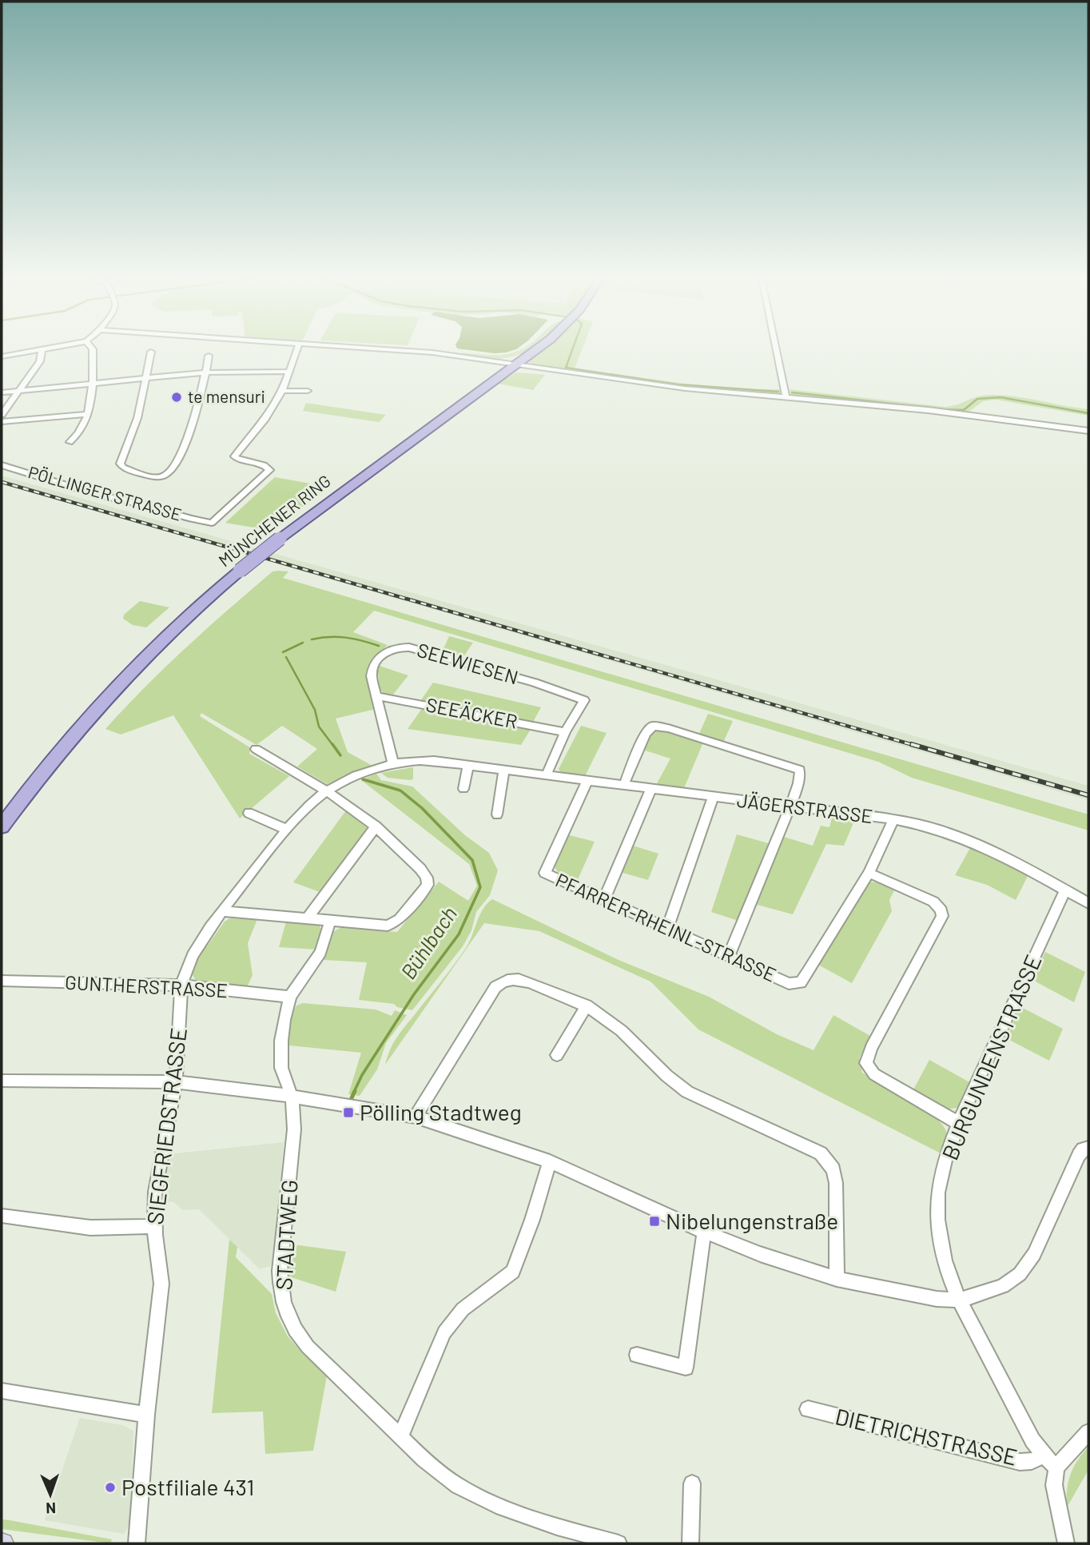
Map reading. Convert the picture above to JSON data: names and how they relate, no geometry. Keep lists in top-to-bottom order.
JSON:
{
  "streets": {
    "main road": ["MÜNCHENER RING"],
    "street": [
      "PÖLLINGER STRASSE",
      "SEEWIESEN",
      "SEEÄCKER",
      "JÄGERSTRASSE",
      "PFARRER-RHEINL-STRASSE",
      "GUNTHERSTRASSE",
      "BURGUNDENSTRASSE",
      "SIEGFRIEDSTRASSE",
      "STADTWEG",
      "DIETRICHSTRASSE"
    ]
  },
  "crossings": [
    ["SEEWIESEN", "SEEÄCKER"],
    ["SEEWIESEN", "JÄGERSTRASSE"],
    ["JÄGERSTRASSE", "PFARRER-RHEINL-STRASSE"],
    ["JÄGERSTRASSE", "BURGUNDENSTRASSE"],
    ["JÄGERSTRASSE", "SIEGFRIEDSTRASSE"],
    ["GUNTHERSTRASSE", "SIEGFRIEDSTRASSE"],
    ["GUNTHERSTRASSE", "STADTWEG"],
    ["BURGUNDENSTRASSE", "DIETRICHSTRASSE"]
  ],
  "water": ["Bühlbach"],
  "places": {
    "other": ["te mensuri", "Postfiliale 431"],
    "transit": ["Pölling Stadtweg", "Nibelungenstraße"]
  },
  "north": "bottom"
}
